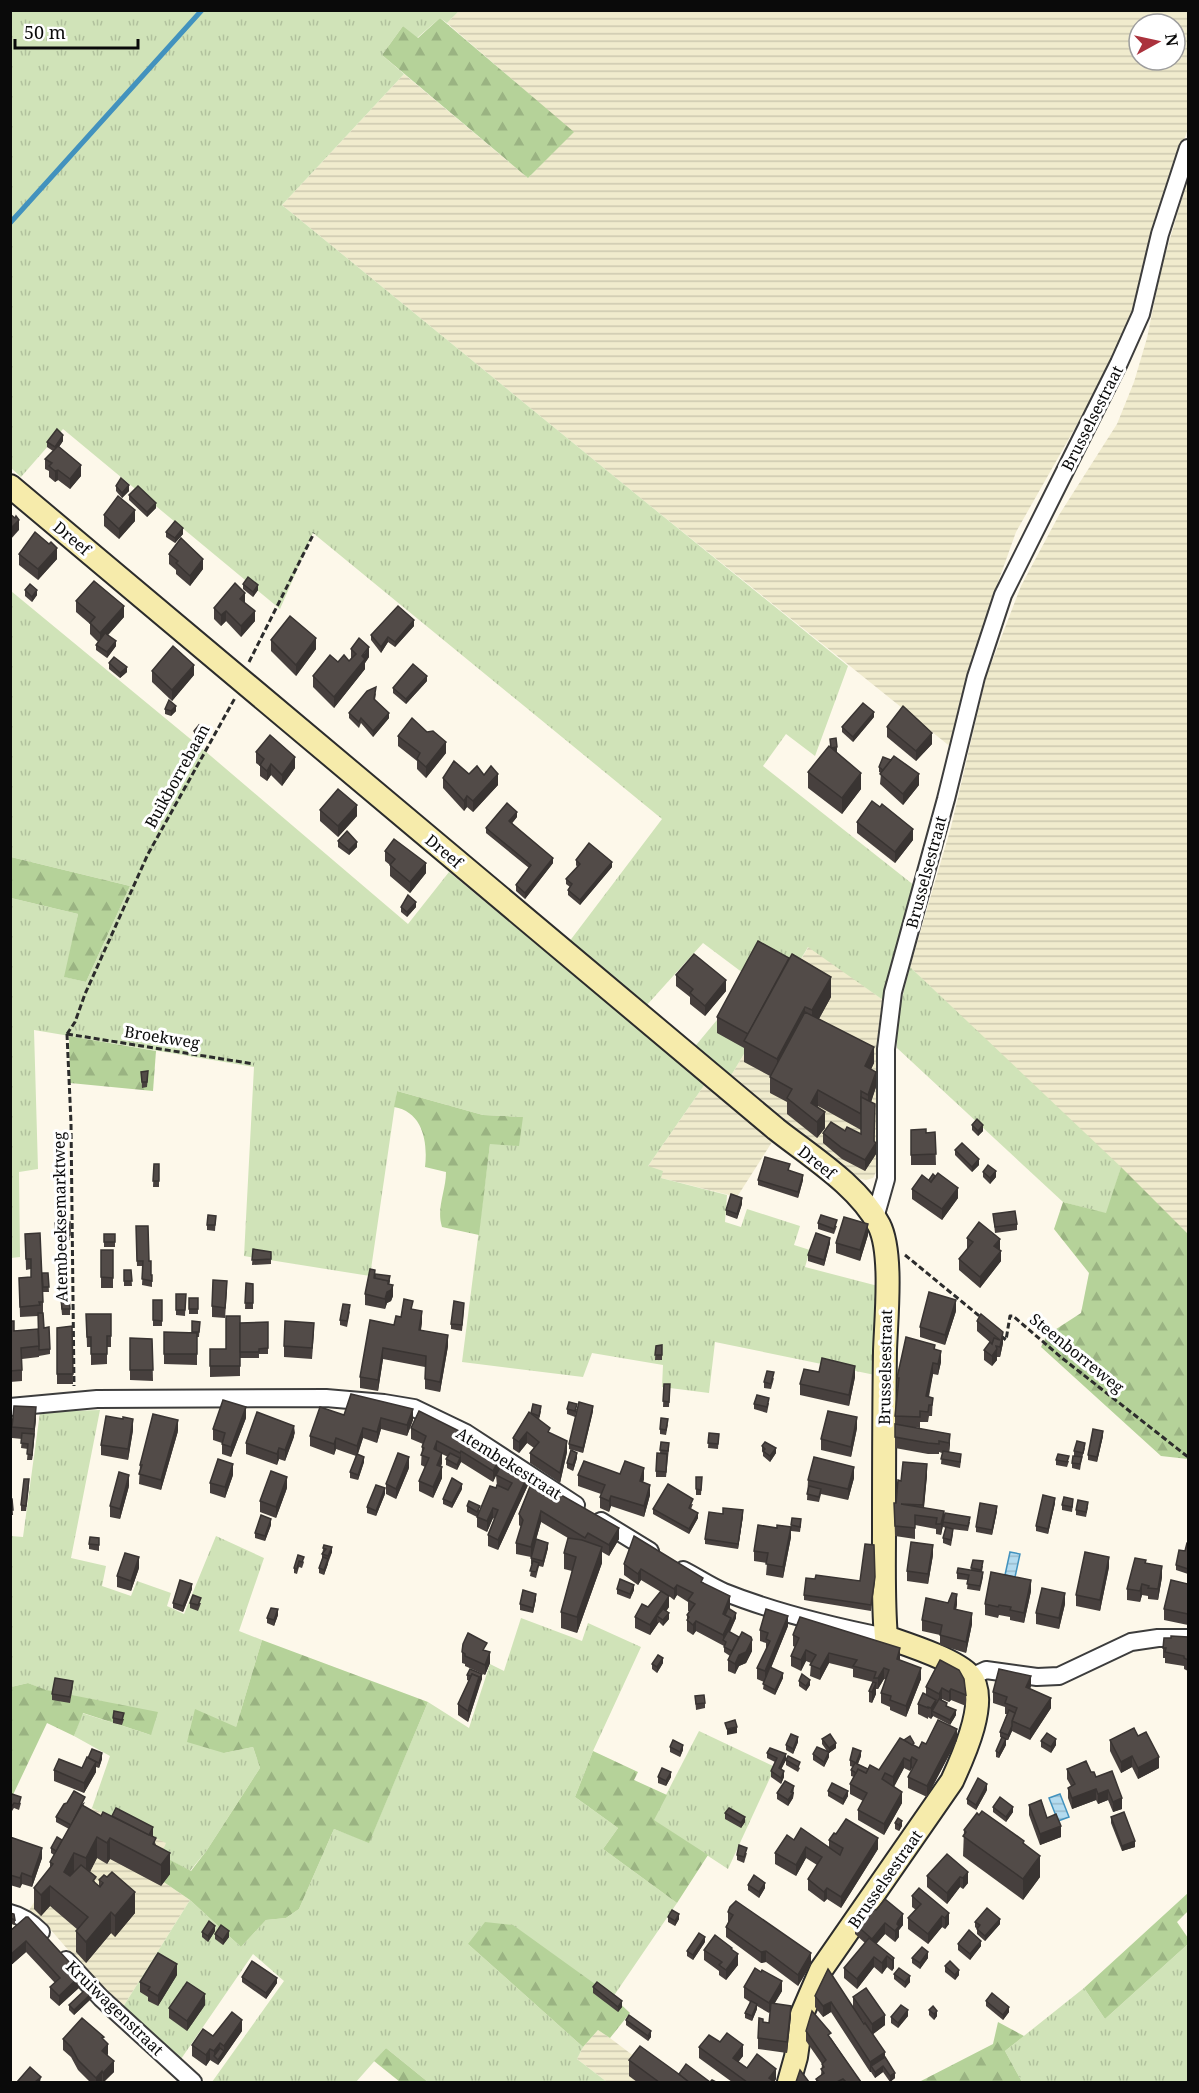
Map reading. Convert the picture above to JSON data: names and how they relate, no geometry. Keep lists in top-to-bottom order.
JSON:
{
  "streets": {
    "street": [
      "Brusselsestraat",
      "Dreef",
      "Atembekestraat",
      "Kruiwagenstraat"
    ],
    "path": [
      "Buikborrebaan",
      "Broekweg",
      "Atembeeksemarktweg",
      "Steenborreweg"
    ]
  },
  "crossings": [
    ["Brusselsestraat", "Dreef"],
    ["Brusselsestraat", "Atembekestraat"],
    ["Dreef", "Buikborrebaan"],
    ["Buikborrebaan", "Broekweg"],
    ["Buikborrebaan", "Atembeeksemarktweg"],
    ["Broekweg", "Atembeeksemarktweg"],
    ["Atembeeksemarktweg", "Atembekestraat"]
  ],
  "scale_bar": "50 m",
  "north": "right"
}
